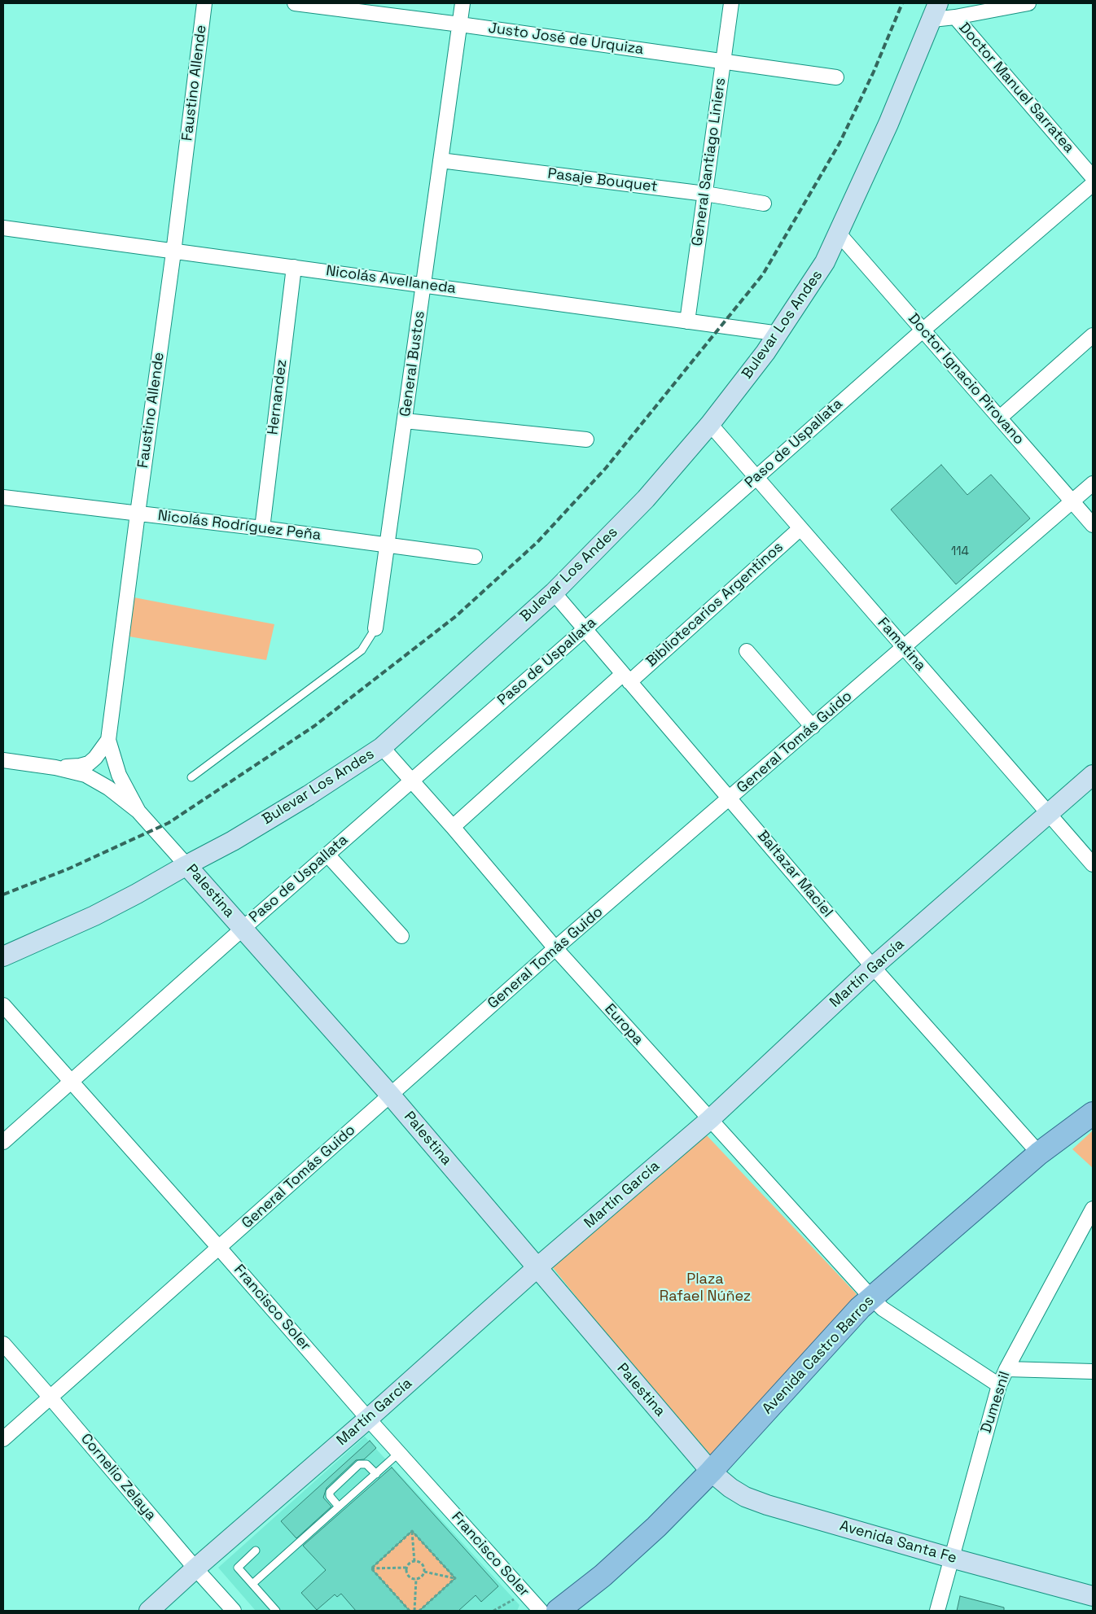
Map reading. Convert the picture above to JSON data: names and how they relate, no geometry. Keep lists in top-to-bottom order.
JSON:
{
  "streets": {
    "main road": [
      "Bulevar Los Andes",
      "Palestina",
      "Martín García",
      "Avenida Castro Barros",
      "Avenida Santa Fe"
    ],
    "street": [
      "Justo José de Urquiza",
      "Faustino Allende",
      "Doctor Manuel Sarratea",
      "General Santiago Liniers",
      "Pasaje Bouquet",
      "Nicolás Avellaneda",
      "General Bustos",
      "Doctor Ignacio Pirovano",
      "Hernandez",
      "Paso de Uspallata",
      "Nicolás Rodríguez Peña",
      "Bibliotecarios Argentinos",
      "Famatina",
      "General Tomás Guido",
      "Baltazar Maciel",
      "Europa",
      "Francisco Soler",
      "Dumesnil",
      "Cornelio Zelaya"
    ]
  },
  "crossings": [
    ["Justo José de Urquiza", "General Santiago Liniers"],
    ["Justo José de Urquiza", "General Bustos"],
    ["Faustino Allende", "Nicolás Avellaneda"],
    ["Faustino Allende", "Nicolás Rodríguez Peña"],
    ["Faustino Allende", "Palestina"],
    ["General Santiago Liniers", "Pasaje Bouquet"],
    ["General Santiago Liniers", "Nicolás Avellaneda"],
    ["Pasaje Bouquet", "General Bustos"],
    ["Nicolás Avellaneda", "Bulevar Los Andes"],
    ["Nicolás Avellaneda", "General Bustos"],
    ["Nicolás Avellaneda", "Hernandez"],
    ["Bulevar Los Andes", "Doctor Ignacio Pirovano"],
    ["Bulevar Los Andes", "Famatina"],
    ["Bulevar Los Andes", "Baltazar Maciel"],
    ["Bulevar Los Andes", "Palestina"],
    ["Bulevar Los Andes", "Europa"],
    ["General Bustos", "Nicolás Rodríguez Peña"],
    ["Doctor Ignacio Pirovano", "Paso de Uspallata"],
    ["Doctor Ignacio Pirovano", "General Tomás Guido"],
    ["Hernandez", "Nicolás Rodríguez Peña"],
    ["Paso de Uspallata", "Famatina"],
    ["Paso de Uspallata", "Baltazar Maciel"],
    ["Paso de Uspallata", "Palestina"],
    ["Paso de Uspallata", "Europa"],
    ["Paso de Uspallata", "Francisco Soler"],
    ["Bibliotecarios Argentinos", "Famatina"],
    ["Bibliotecarios Argentinos", "Baltazar Maciel"],
    ["Bibliotecarios Argentinos", "Europa"],
    ["Famatina", "General Tomás Guido"],
    ["Famatina", "Martín García"],
    ["General Tomás Guido", "Baltazar Maciel"],
    ["General Tomás Guido", "Palestina"],
    ["General Tomás Guido", "Europa"],
    ["General Tomás Guido", "Francisco Soler"],
    ["General Tomás Guido", "Cornelio Zelaya"],
    ["Baltazar Maciel", "Martín García"],
    ["Baltazar Maciel", "Avenida Castro Barros"],
    ["Palestina", "Martín García"],
    ["Palestina", "Avenida Castro Barros"],
    ["Palestina", "Avenida Santa Fe"],
    ["Martín García", "Europa"],
    ["Martín García", "Francisco Soler"],
    ["Martín García", "Cornelio Zelaya"],
    ["Europa", "Avenida Castro Barros"],
    ["Europa", "Dumesnil"],
    ["Avenida Castro Barros", "Avenida Santa Fe"],
    ["Dumesnil", "Avenida Santa Fe"]
  ],
  "parks": ["Plaza Rafael Núñez"],
  "house_numbers": ["114"]
}
